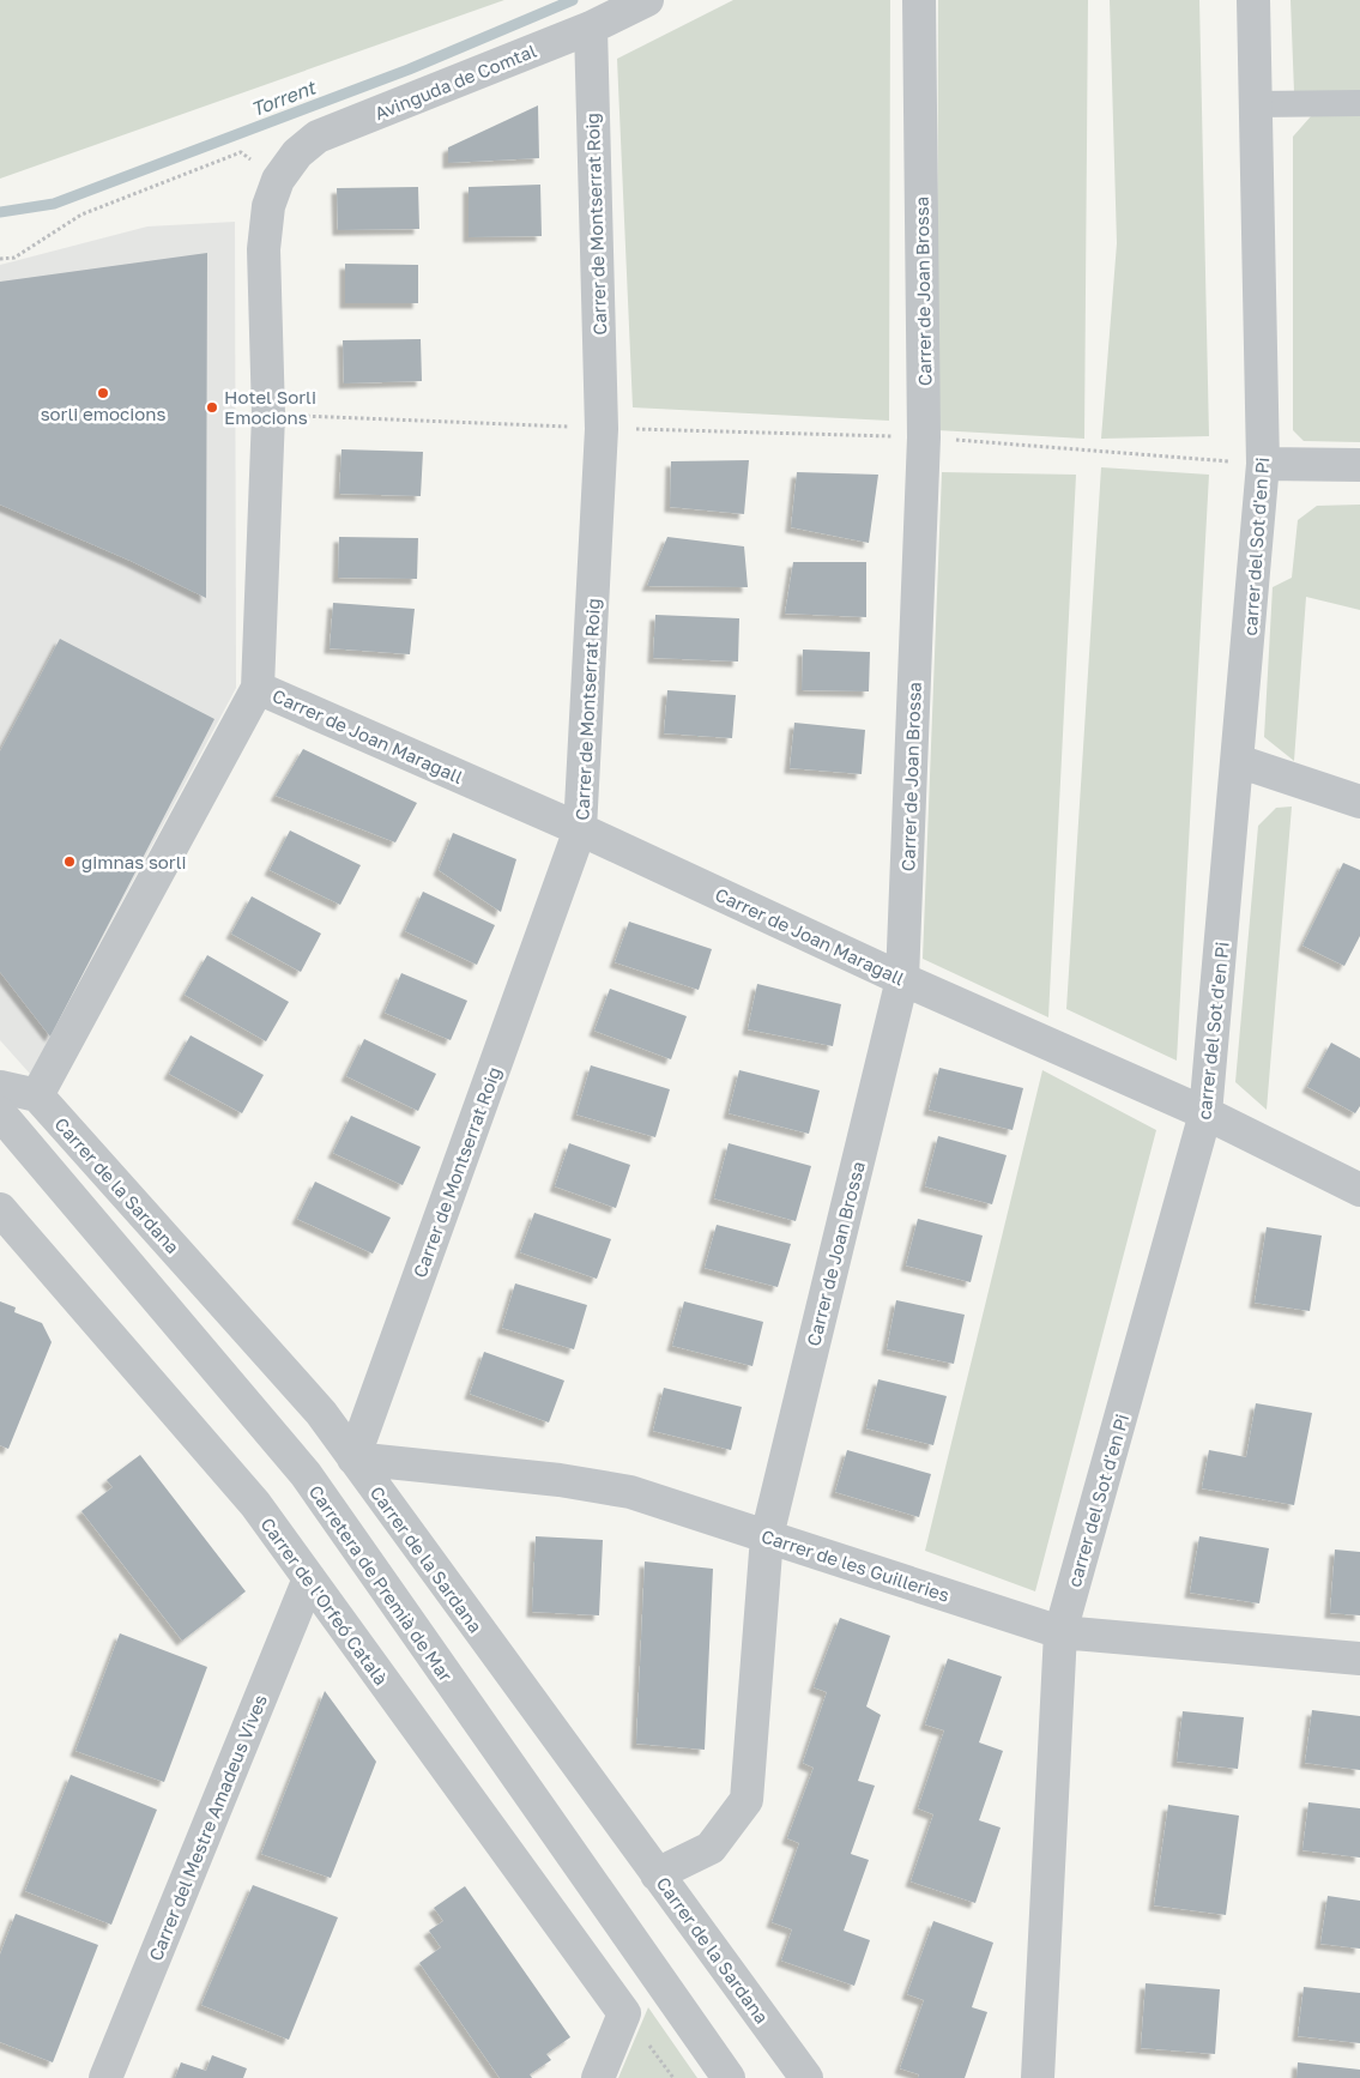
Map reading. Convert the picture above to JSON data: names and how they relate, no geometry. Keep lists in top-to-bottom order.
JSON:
{
  "streets": {
    "street": [
      "Avinguda de Comtal",
      "Carrer de Montserrat Roig",
      "Carrer de Joan Brossa",
      "carrer del Sot d'en Pi",
      "Carrer de Joan Maragall",
      "Carrer de la Sardana",
      "Carrer de les Guilleries",
      "Carretera de Premià de Mar",
      "Carrer de l'Orfeó Català",
      "Carrer del Mestre Amadeus Vives"
    ]
  },
  "crossings": [
    ["Avinguda de Comtal", "Carrer de Montserrat Roig"],
    ["Avinguda de Comtal", "Carrer de Joan Maragall"],
    ["Carrer de Montserrat Roig", "Carrer de Joan Maragall"],
    ["Carrer de Montserrat Roig", "Carrer de la Sardana"],
    ["Carrer de Montserrat Roig", "Carrer de les Guilleries"],
    ["Carrer de Joan Brossa", "Carrer de Joan Maragall"],
    ["Carrer de Joan Brossa", "Carrer de la Sardana"],
    ["Carrer de Joan Brossa", "Carrer de les Guilleries"],
    ["carrer del Sot d'en Pi", "Carrer de Joan Maragall"],
    ["carrer del Sot d'en Pi", "Carrer de les Guilleries"],
    ["Carrer de la Sardana", "Carrer de les Guilleries"],
    ["Carrer de l'Orfeó Català", "Carrer del Mestre Amadeus Vives"]
  ],
  "water": ["Torrent"],
  "places": ["sorli emocions", "Hotel Sorli Emocions", "gimnas sorli"]
}
